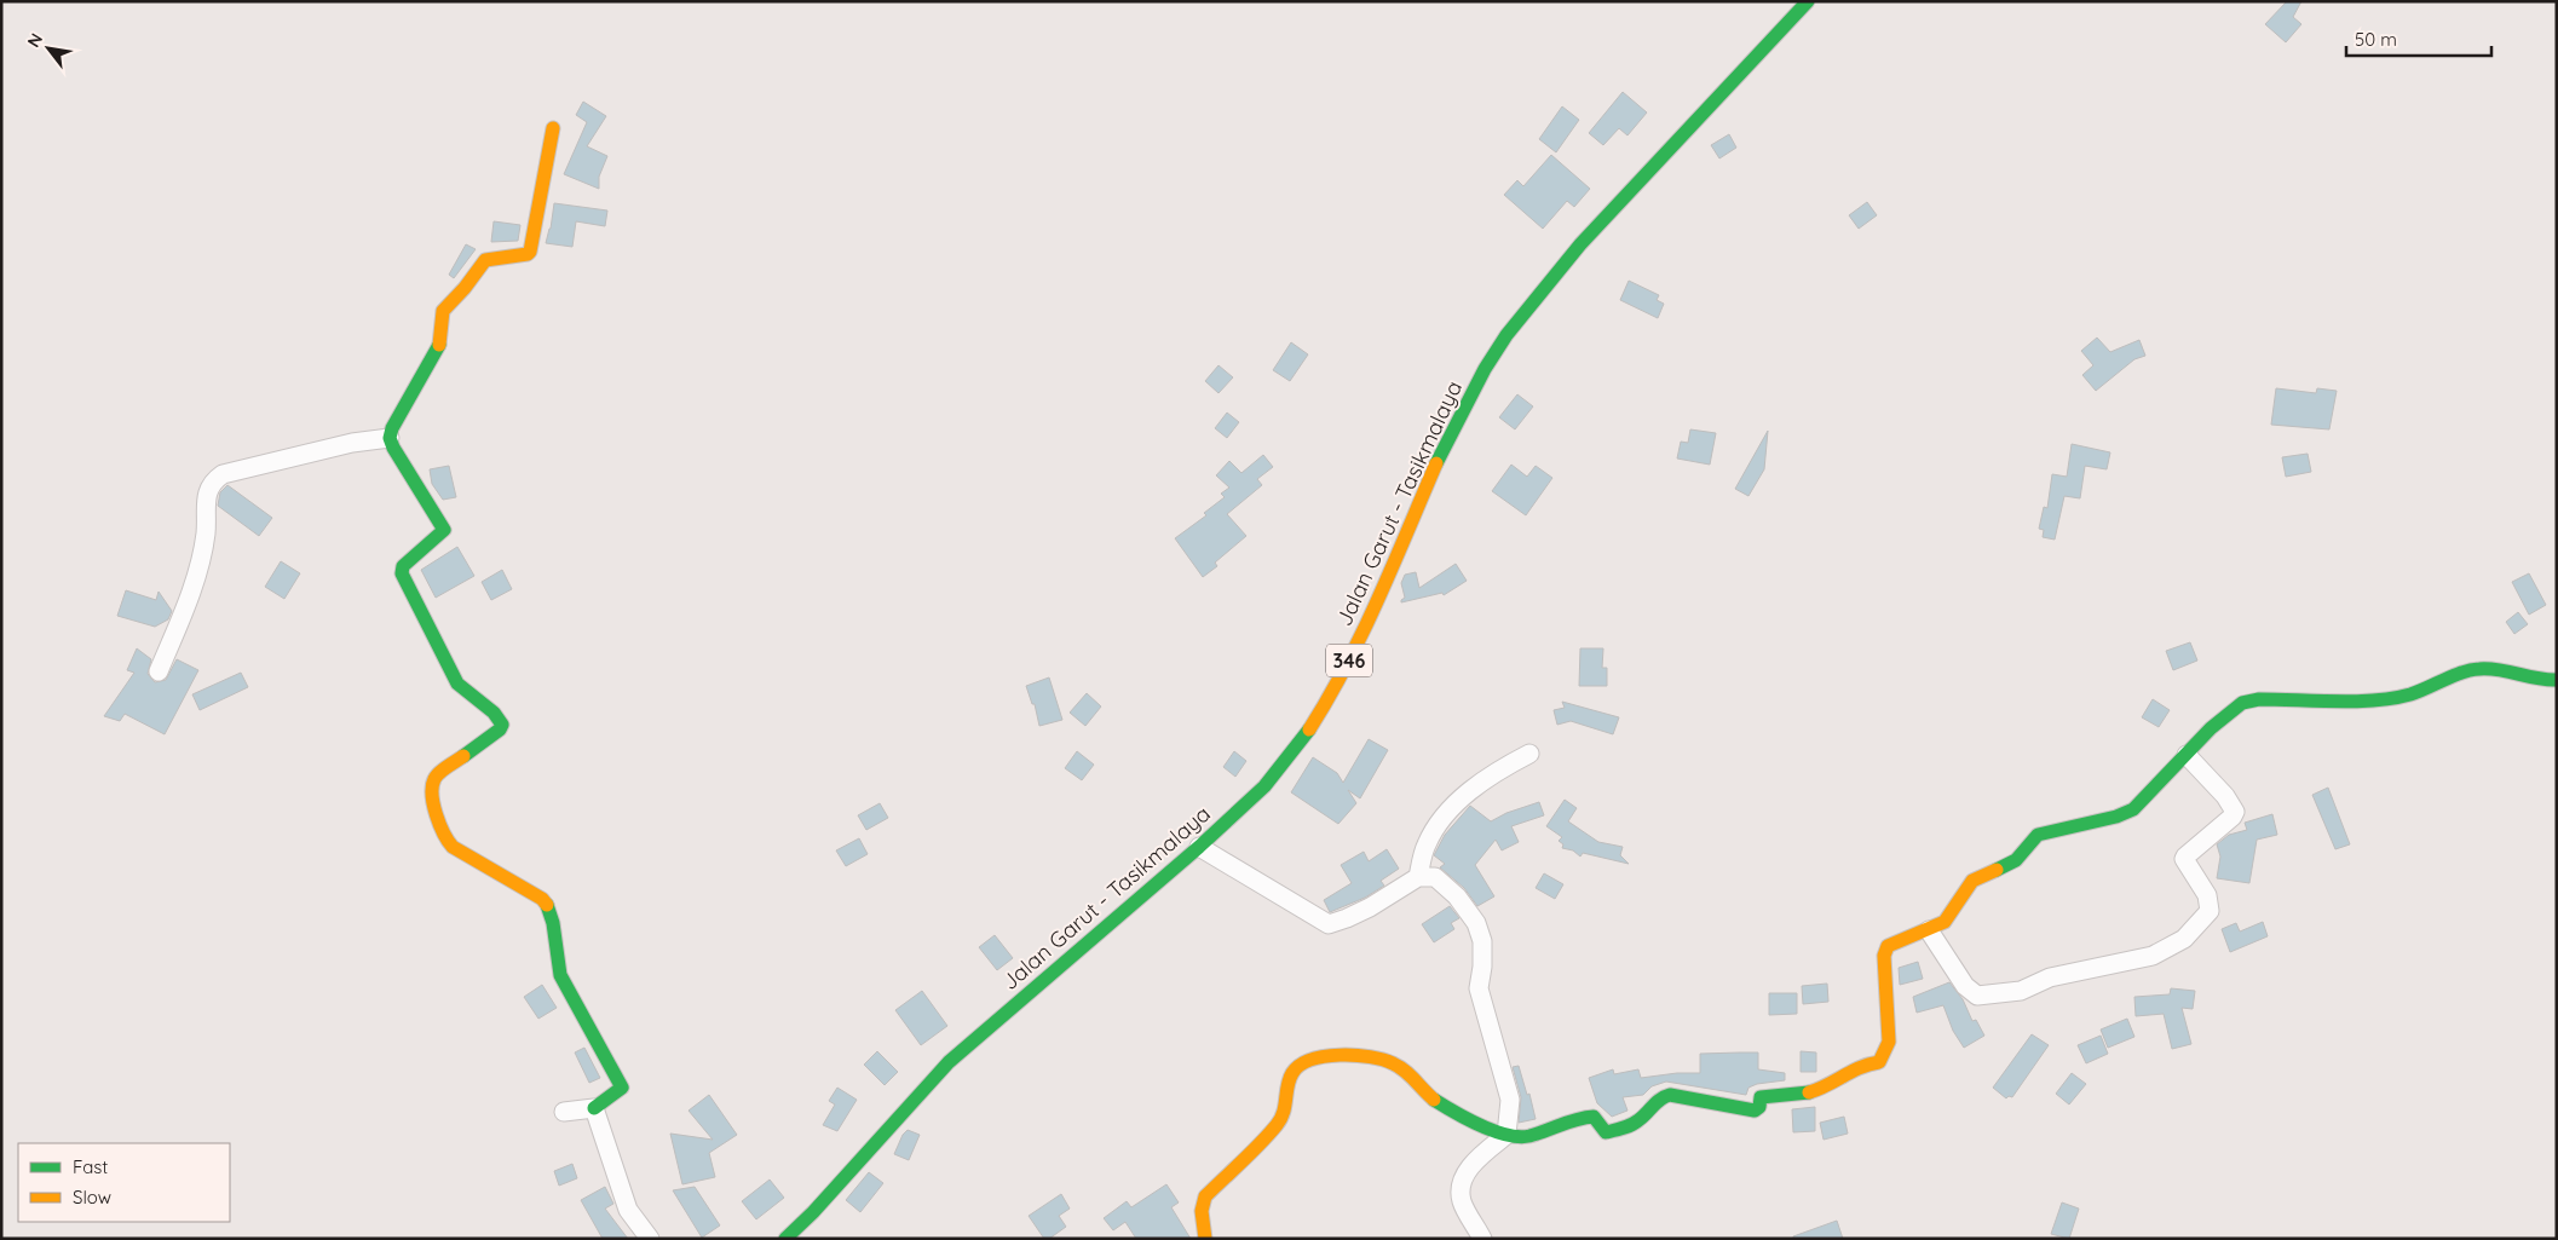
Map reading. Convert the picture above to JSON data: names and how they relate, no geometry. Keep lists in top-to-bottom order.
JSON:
{
  "streets": {
    "street": ["Jalan Garut - Tasikmalaya", "346"]
  },
  "legend": ["Fast", "Slow"],
  "scale_bar": "50 m",
  "north": "top left"
}
